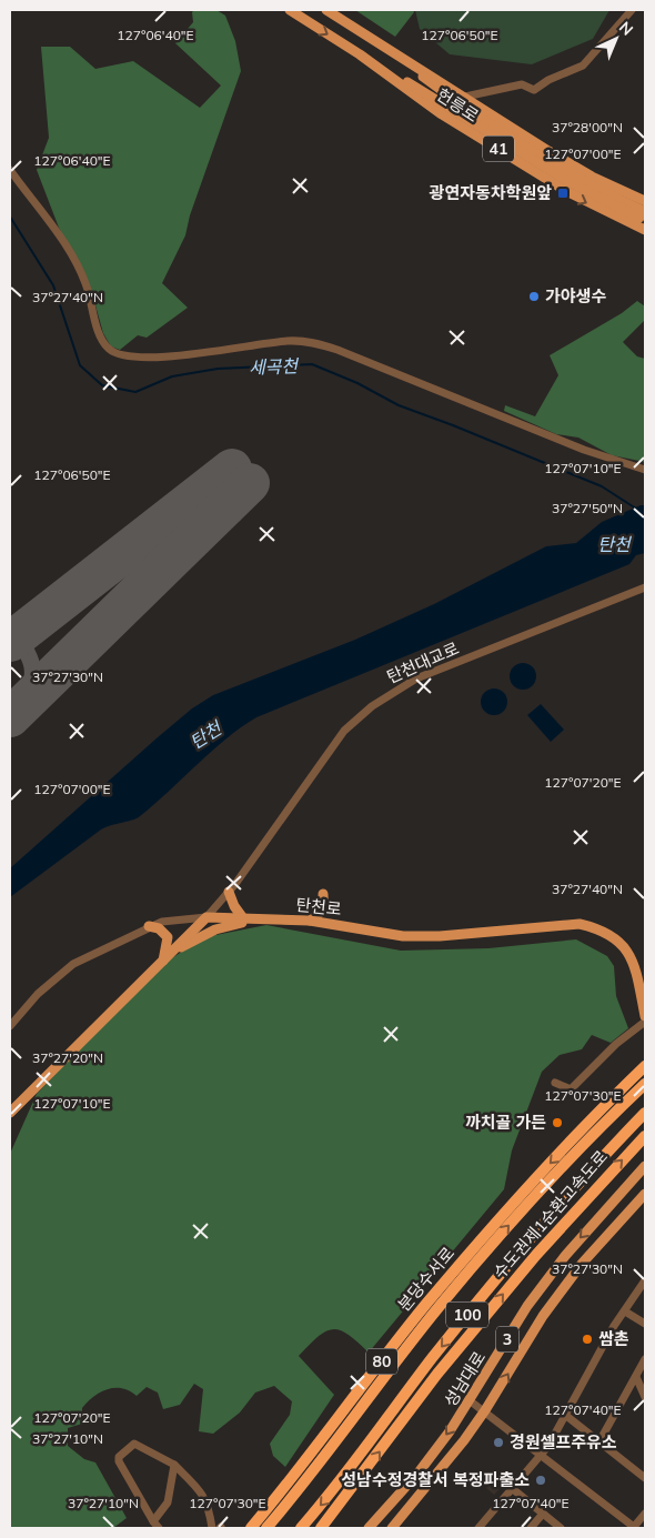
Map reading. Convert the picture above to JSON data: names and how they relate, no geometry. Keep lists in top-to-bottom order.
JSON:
{
  "streets": {
    "highway": [
      "수도권제1순환고속도로",
      "분당수서로",
      "100",
      "80"
    ],
    "main road": [
      "헌릉로",
      "41",
      "탄천로",
      "3",
      "성남대로"
    ],
    "street": ["탄천대교로"]
  },
  "crossings": [
    ["탄천대교로", "탄천로"]
  ],
  "water": ["세곡천", "탄천"],
  "places": {
    "transit": ["광연자동차학원앞"],
    "other": [
      "가야생수",
      "까치골 가든",
      "쌈촌",
      "경원셀프주유소",
      "성남수정경찰서 복정파출소"
    ]
  },
  "north": "top right",
  "coordinates": [
    "127°06'40\"E",
    "127°06'50\"E",
    "37°28'00\"N",
    "127°07'00\"E",
    "37°27'40\"N",
    "127°07'10\"E",
    "37°27'50\"N",
    "37°27'30\"N",
    "127°07'20\"E",
    "37°27'20\"N",
    "127°07'30\"E",
    "127°07'40\"E",
    "37°27'10\"N"
  ]
}
